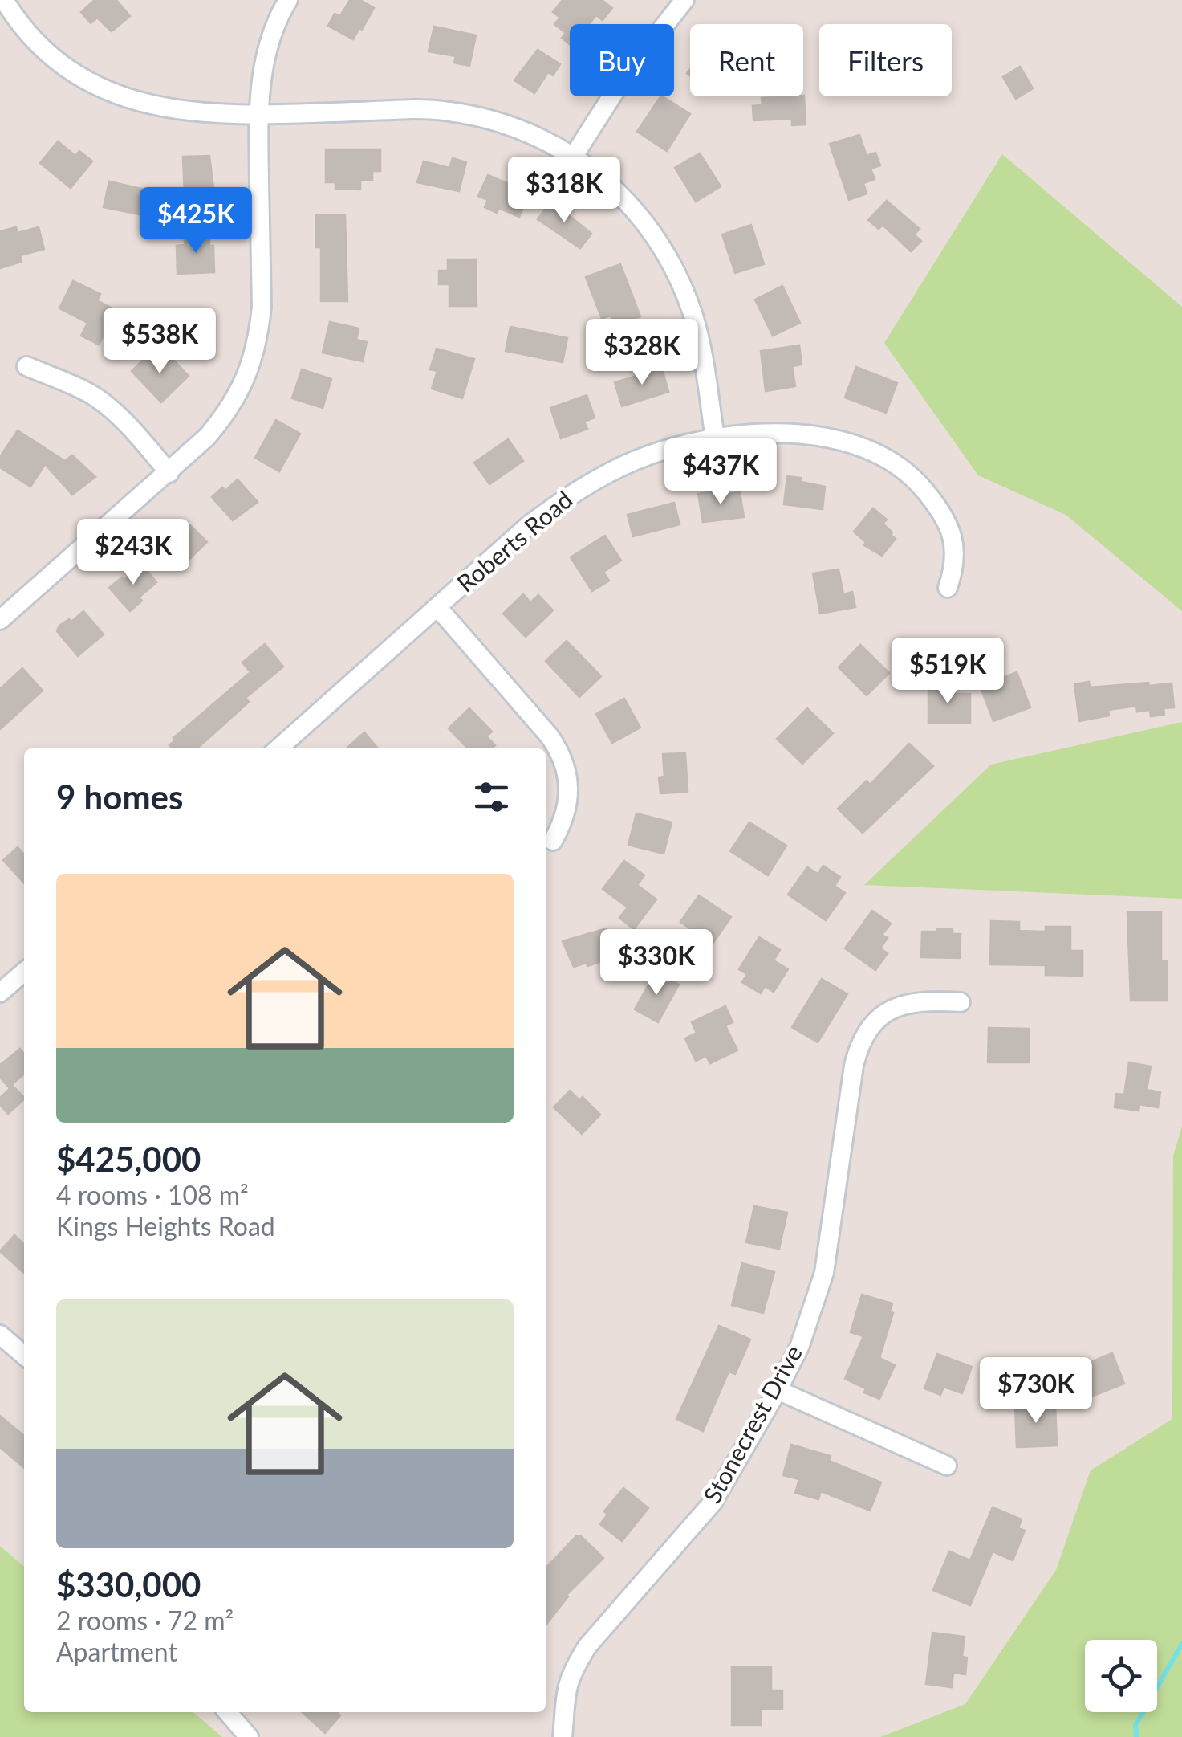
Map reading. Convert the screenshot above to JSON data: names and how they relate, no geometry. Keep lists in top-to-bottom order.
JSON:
{
  "streets": {
    "street": ["Roberts Road", "Stonecrest Drive"]
  },
  "page": {
    "chip": ["Buy", "Rent", "Filters"],
    "price": [
      "$318K",
      "$425K",
      "$538K",
      "$328K",
      "$437K",
      "$243K",
      "$519K",
      "$330K",
      "$730K"
    ],
    "heading": "9 homes",
    "list": [
      {
        "name": "$425,000",
        "note": "4 rooms · 108 m² · Kings Heights Road"
      },
      {
        "name": "$330,000",
        "note": "2 rooms · 72 m² · Apartment"
      }
    ]
  }
}
